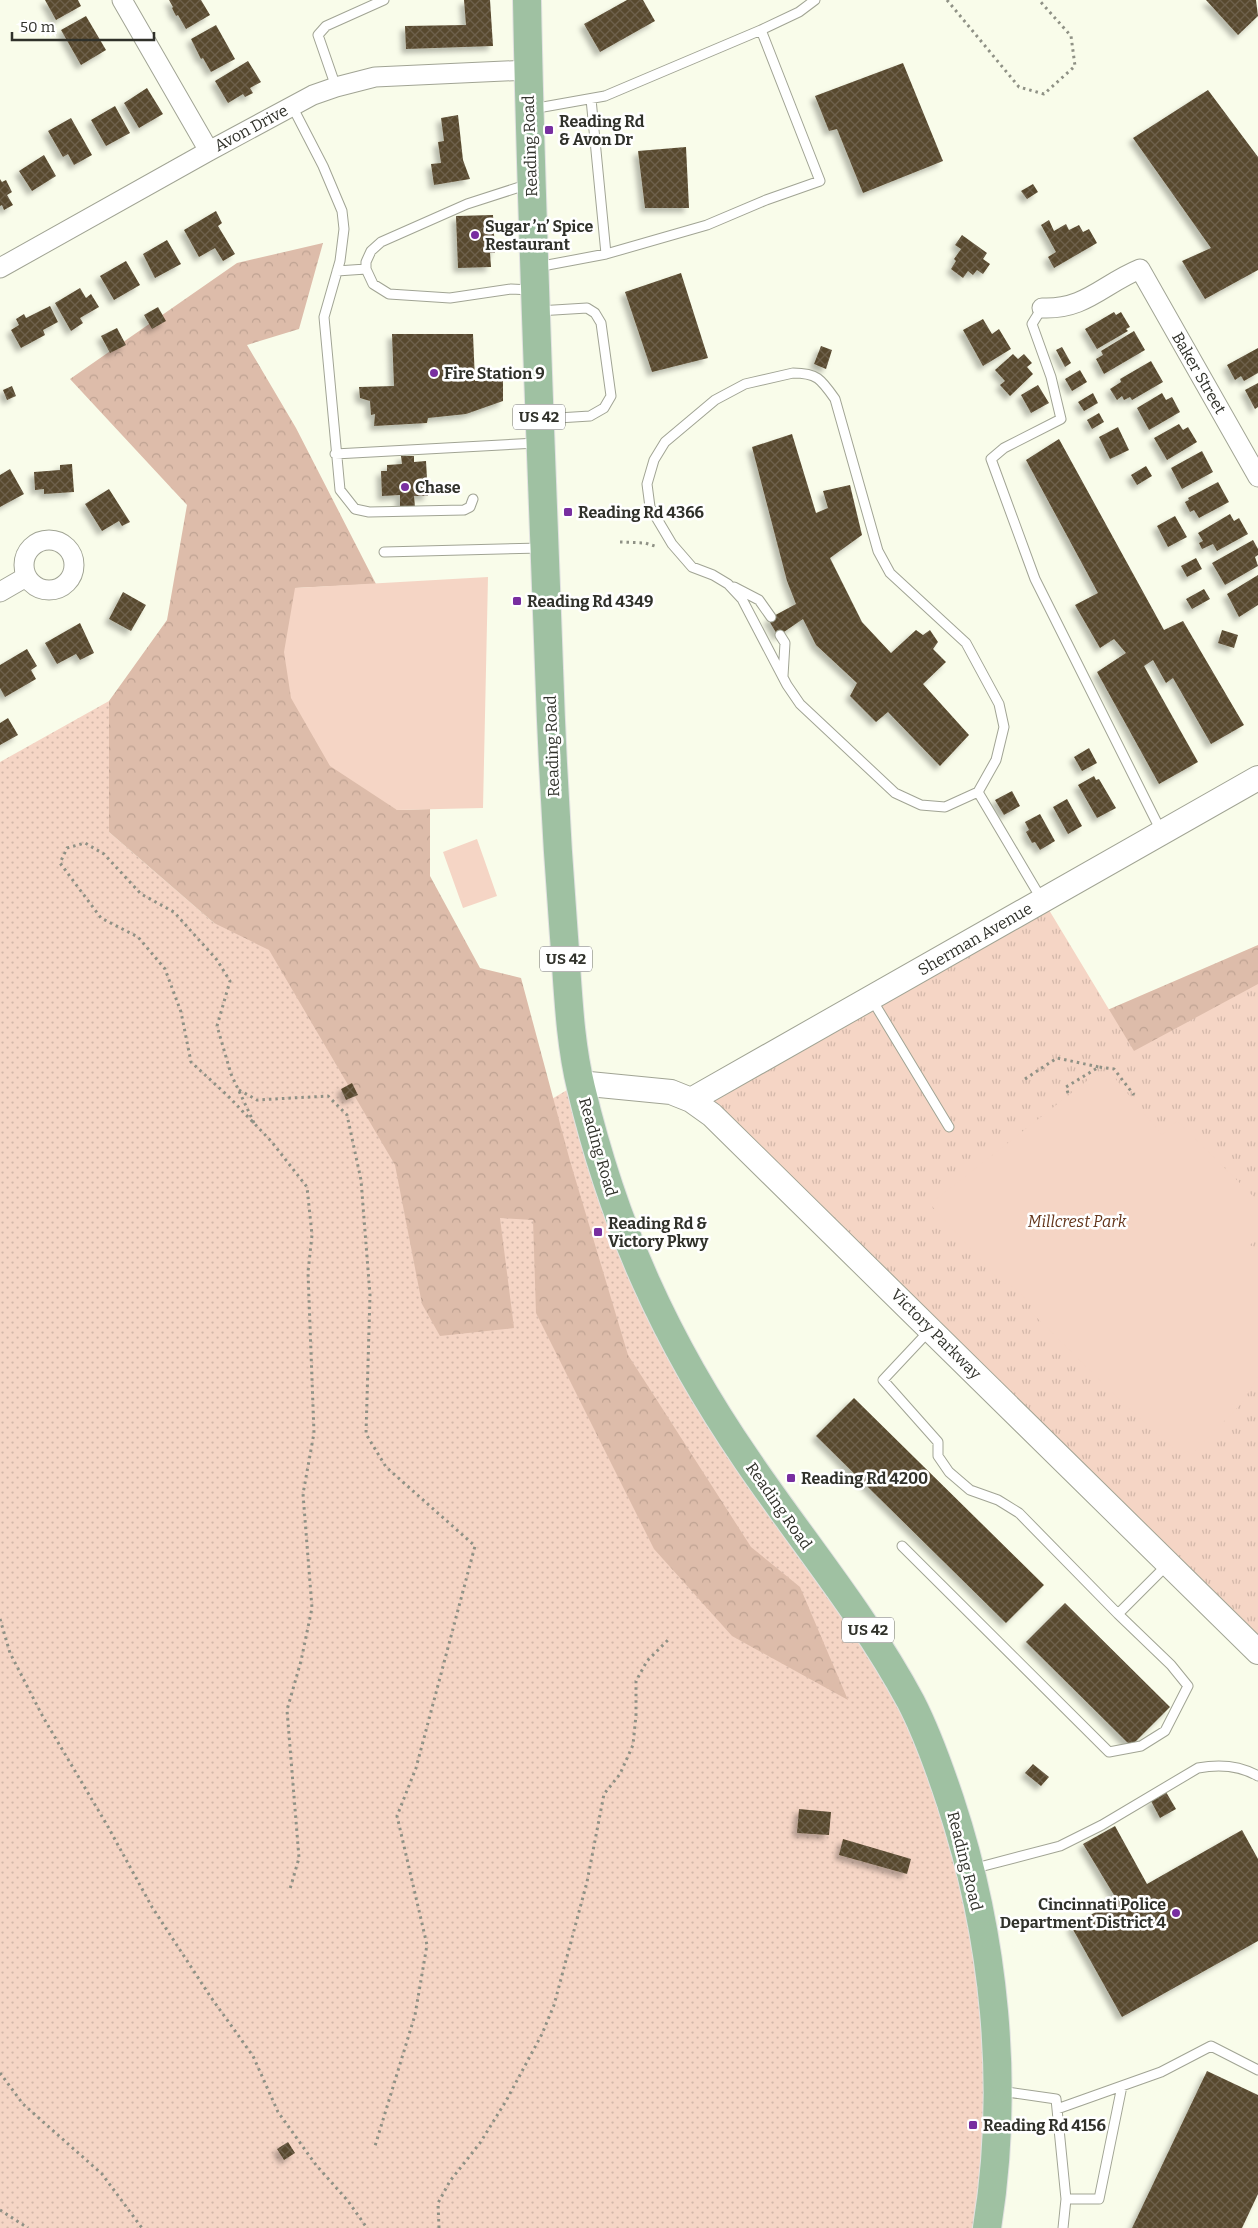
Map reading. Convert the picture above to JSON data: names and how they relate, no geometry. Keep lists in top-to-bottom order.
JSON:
{
  "streets": {
    "main road": ["Reading Road", "US 42"],
    "street": [
      "Avon Drive",
      "Baker Street",
      "Sherman Avenue",
      "Victory Parkway"
    ]
  },
  "crossings": [
    ["Avon Drive", "Reading Road"],
    ["Reading Road", "Victory Parkway"],
    ["Sherman Avenue", "Victory Parkway"]
  ],
  "parks": ["Millcrest Park"],
  "places": {
    "transit": [
      "Reading Rd & Avon Dr",
      "Reading Rd 4366",
      "Reading Rd 4349",
      "Reading Rd & Victory Pkwy",
      "Reading Rd 4200",
      "Reading Rd 4156"
    ],
    "other": [
      "Sugar ’n’ Spice Restaurant",
      "Fire Station 9",
      "Chase",
      "Cincinnati Police Department District 4"
    ]
  },
  "scale_bar": "50 m"
}
